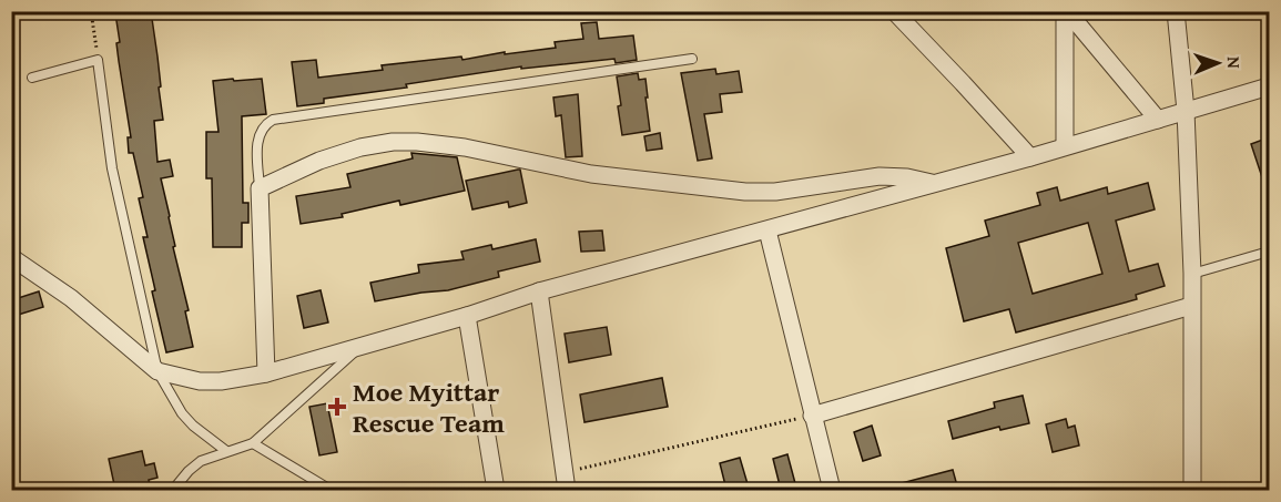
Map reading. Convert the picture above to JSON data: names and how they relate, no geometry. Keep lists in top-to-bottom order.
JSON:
{
  "places": {
    "health": ["Moe Myittar Rescue Team"]
  },
  "north": "right"
}
